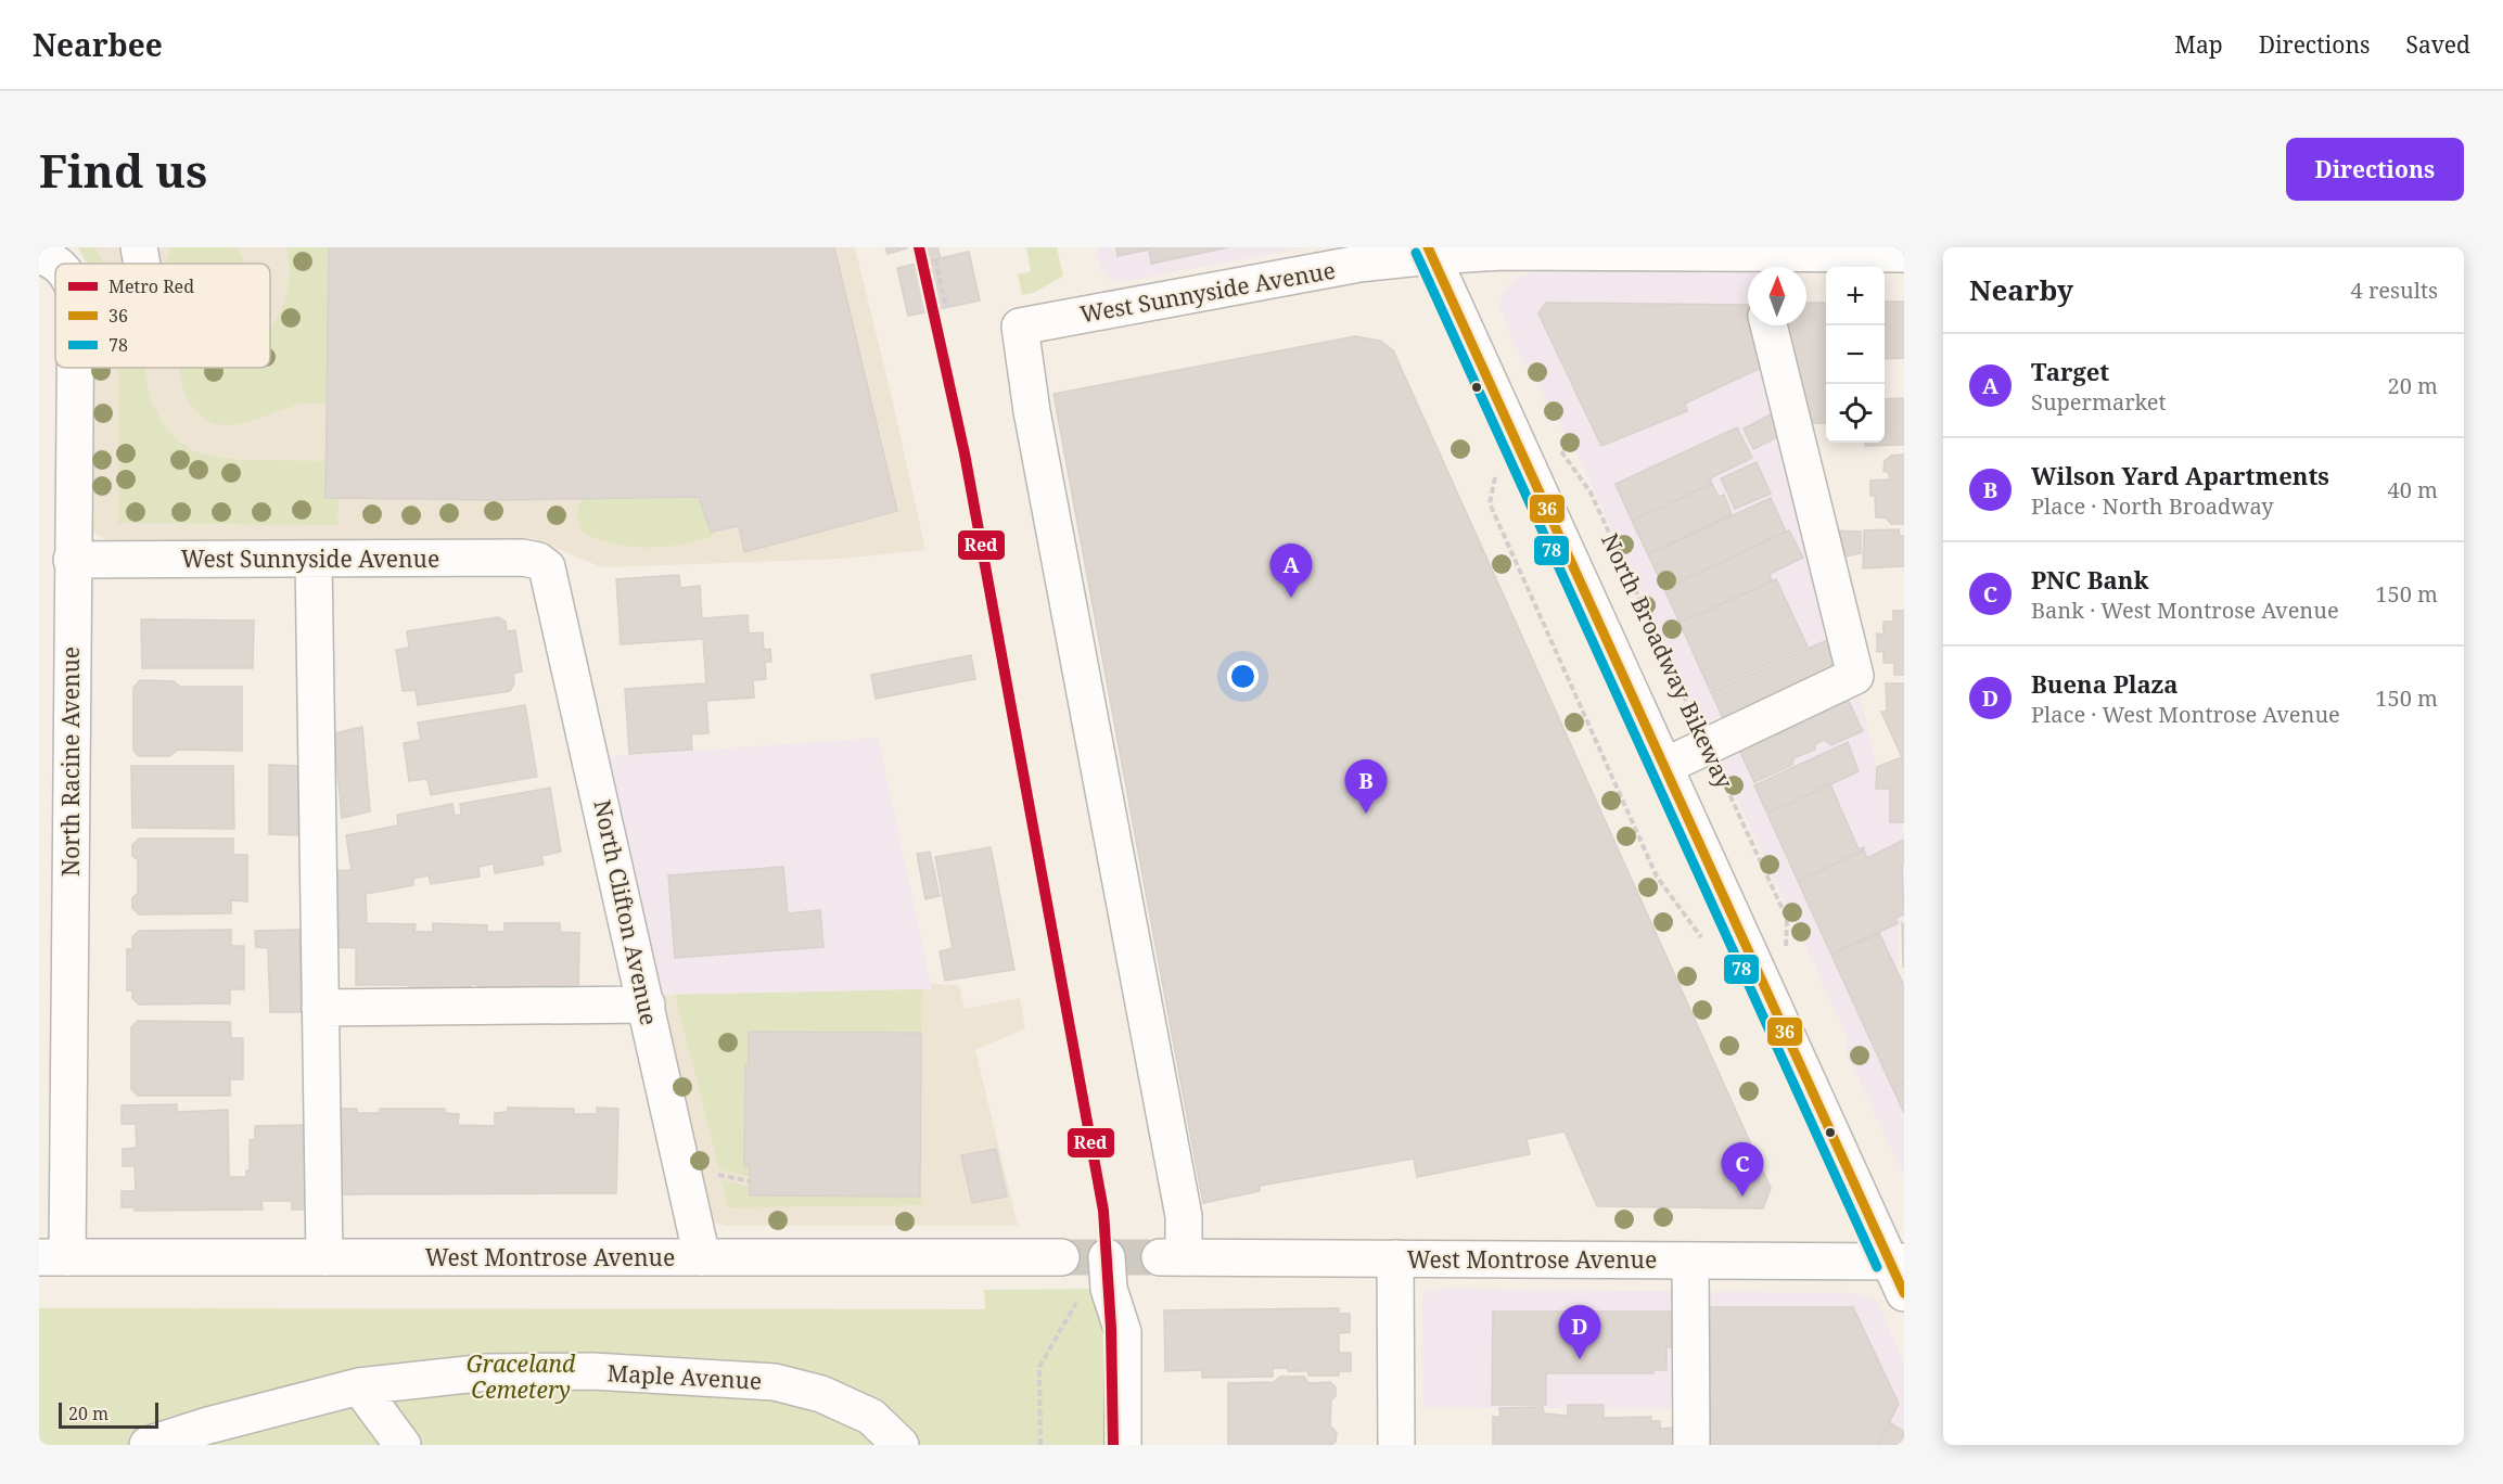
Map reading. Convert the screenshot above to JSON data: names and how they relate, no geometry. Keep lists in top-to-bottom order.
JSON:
{
  "streets": {
    "street": [
      "West Sunnyside Avenue",
      "North Racine Avenue",
      "North Clifton Avenue",
      "West Montrose Avenue",
      "Maple Avenue"
    ],
    "path": ["North Broadway Bikeway"]
  },
  "crossings": [
    ["West Sunnyside Avenue", "North Racine Avenue"],
    ["West Sunnyside Avenue", "North Clifton Avenue"],
    ["West Sunnyside Avenue", "West Montrose Avenue"],
    ["North Racine Avenue", "West Montrose Avenue"],
    ["North Clifton Avenue", "West Montrose Avenue"]
  ],
  "parks": ["Graceland Cemetery"],
  "lines": ["metro line Red", "transit line 36", "transit line 78"],
  "legend": ["Metro Red", "36", "78"],
  "scale_bar": "20 m",
  "north": "top",
  "page": {
    "header": "Nearbee",
    "nav": ["Map", "Directions", "Saved"],
    "buttons": "Directions",
    "title": "Find us",
    "heading": ["Nearby", "4 results"],
    "map_buttons": ["+", "−"],
    "list": [
      {
        "mark": "A",
        "name": "Target",
        "note": "Supermarket",
        "value": "20 m"
      },
      {
        "mark": "B",
        "name": "Wilson Yard Apartments",
        "note": "Place · North Broadway",
        "value": "40 m"
      },
      {
        "mark": "C",
        "name": "PNC Bank",
        "note": "Bank · West Montrose Avenue",
        "value": "150 m"
      },
      {
        "mark": "D",
        "name": "Buena Plaza",
        "note": "Place · West Montrose Avenue",
        "value": "150 m"
      }
    ],
    "pins": [
      "A",
      "B",
      "C",
      "D"
    ],
    "scale": "20 m"
  }
}
